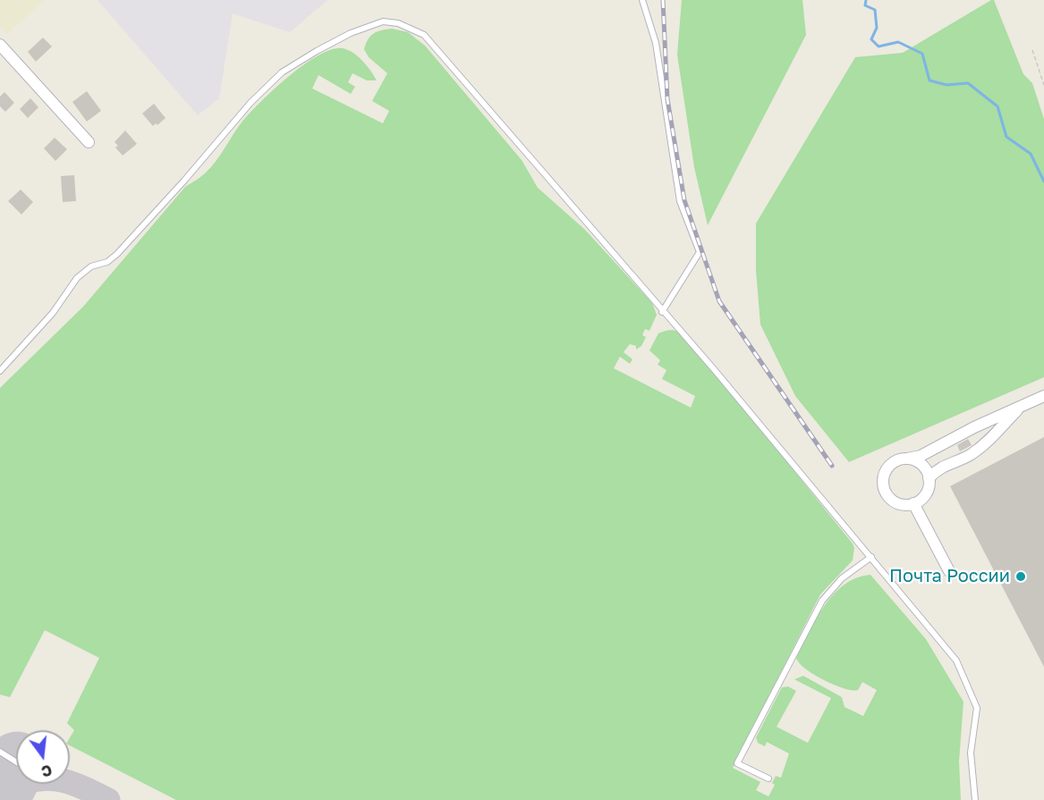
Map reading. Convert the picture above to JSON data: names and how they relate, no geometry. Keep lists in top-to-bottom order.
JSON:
{
  "places": ["Почта России"],
  "north": "bottom"
}
